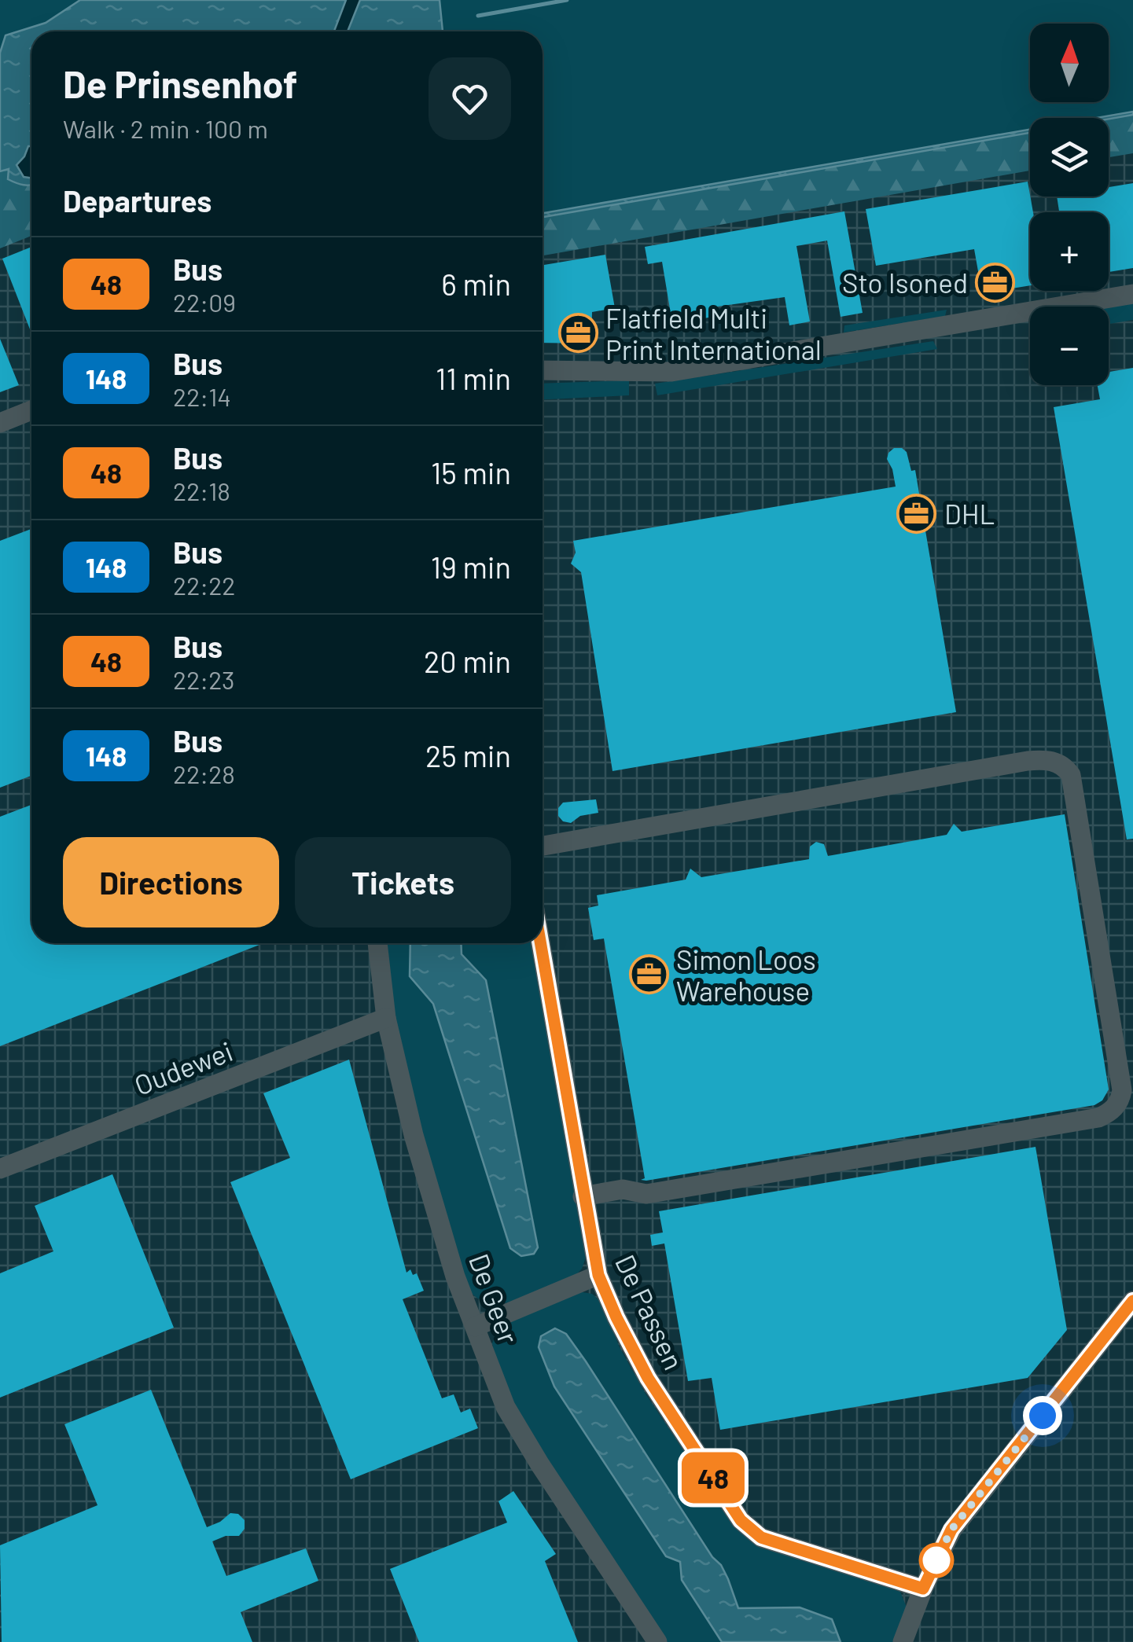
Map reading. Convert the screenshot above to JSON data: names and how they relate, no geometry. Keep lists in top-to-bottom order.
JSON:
{
  "streets": {
    "street": ["Oudewei", "De Geer", "De Passen"]
  },
  "crossings": [
    ["Oudewei", "De Geer"]
  ],
  "places": {
    "office": [
      "Sto Isoned",
      "Flatfield Multi Print International",
      "DHL",
      "Simon Loos Warehouse"
    ]
  },
  "lines": ["bus line 48"],
  "north": "top",
  "page": {
    "on_map": "48",
    "map_buttons": ["+", "−"],
    "heading": [
      ["De Prinsenhof", "Walk · 2 min · 100 m"],
      "Departures"
    ],
    "list": [
      {
        "mark": "48",
        "name": "Bus",
        "note": "22:09",
        "value": "6 min"
      },
      {
        "mark": "148",
        "name": "Bus",
        "note": "22:14",
        "value": "11 min"
      },
      {
        "mark": "48",
        "name": "Bus",
        "note": "22:18",
        "value": "15 min"
      },
      {
        "mark": "148",
        "name": "Bus",
        "note": "22:22",
        "value": "19 min"
      },
      {
        "mark": "48",
        "name": "Bus",
        "note": "22:23",
        "value": "20 min"
      },
      {
        "mark": "148",
        "name": "Bus",
        "note": "22:28",
        "value": "25 min"
      }
    ],
    "buttons": ["Directions", "Tickets"]
  }
}
